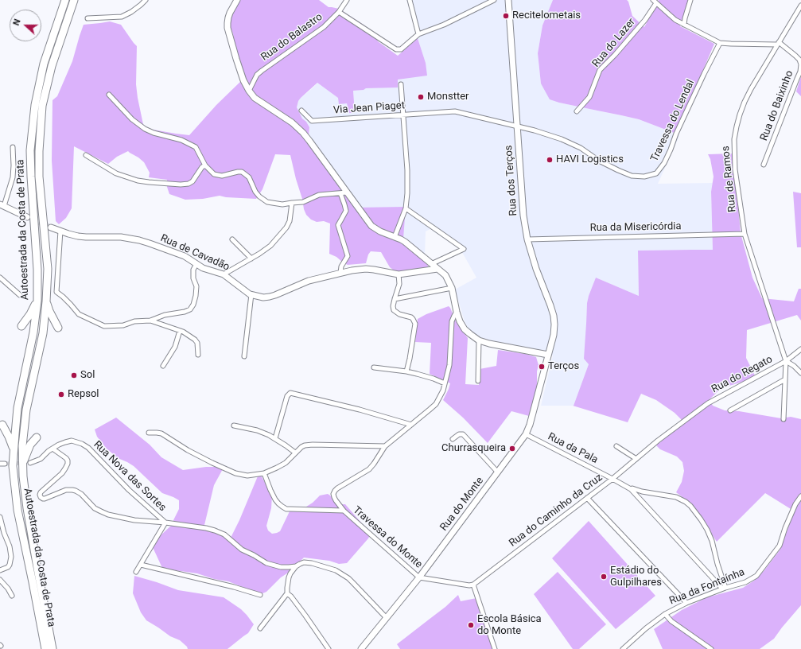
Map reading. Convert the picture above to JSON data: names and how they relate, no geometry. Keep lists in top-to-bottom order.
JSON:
{
  "streets": {
    "highway": ["Autoestrada da Costa de Prata"],
    "street": [
      "Rua do Balastro",
      "Rua do Lazer",
      "Rua do Baixinho",
      "Via Jean Piaget",
      "Travessa do Lendal",
      "Rua de Ramos",
      "Rua dos Terços",
      "Rua da Misericórdia",
      "Rua de Cavadão",
      "Rua do Regato",
      "Rua da Pala",
      "Rua Nova das Sortes",
      "Rua do Monte",
      "Rua do Caminho da Cruz",
      "Travessa do Monte",
      "Rua da Fontaínha"
    ]
  },
  "crossings": [
    ["Rua do Baixinho", "Rua de Ramos"],
    ["Via Jean Piaget", "Travessa do Lendal"],
    ["Via Jean Piaget", "Rua dos Terços"],
    ["Travessa do Lendal", "Rua dos Terços"],
    ["Rua de Ramos", "Rua da Misericórdia"],
    ["Rua de Ramos", "Rua do Regato"],
    ["Rua dos Terços", "Rua da Misericórdia"],
    ["Rua dos Terços", "Rua do Monte"],
    ["Rua do Regato", "Rua do Caminho da Cruz"],
    ["Rua da Pala", "Rua do Monte"],
    ["Rua da Pala", "Rua do Caminho da Cruz"],
    ["Rua do Monte", "Travessa do Monte"]
  ],
  "places": [
    "Recitelometais",
    "Monstter",
    "HAVI Logistics",
    "Terços",
    "Sol",
    "Repsol",
    "Churrasqueira",
    "Estádio do Gulpilhares",
    "Escola Básica do Monte"
  ],
  "north": "left"
}
